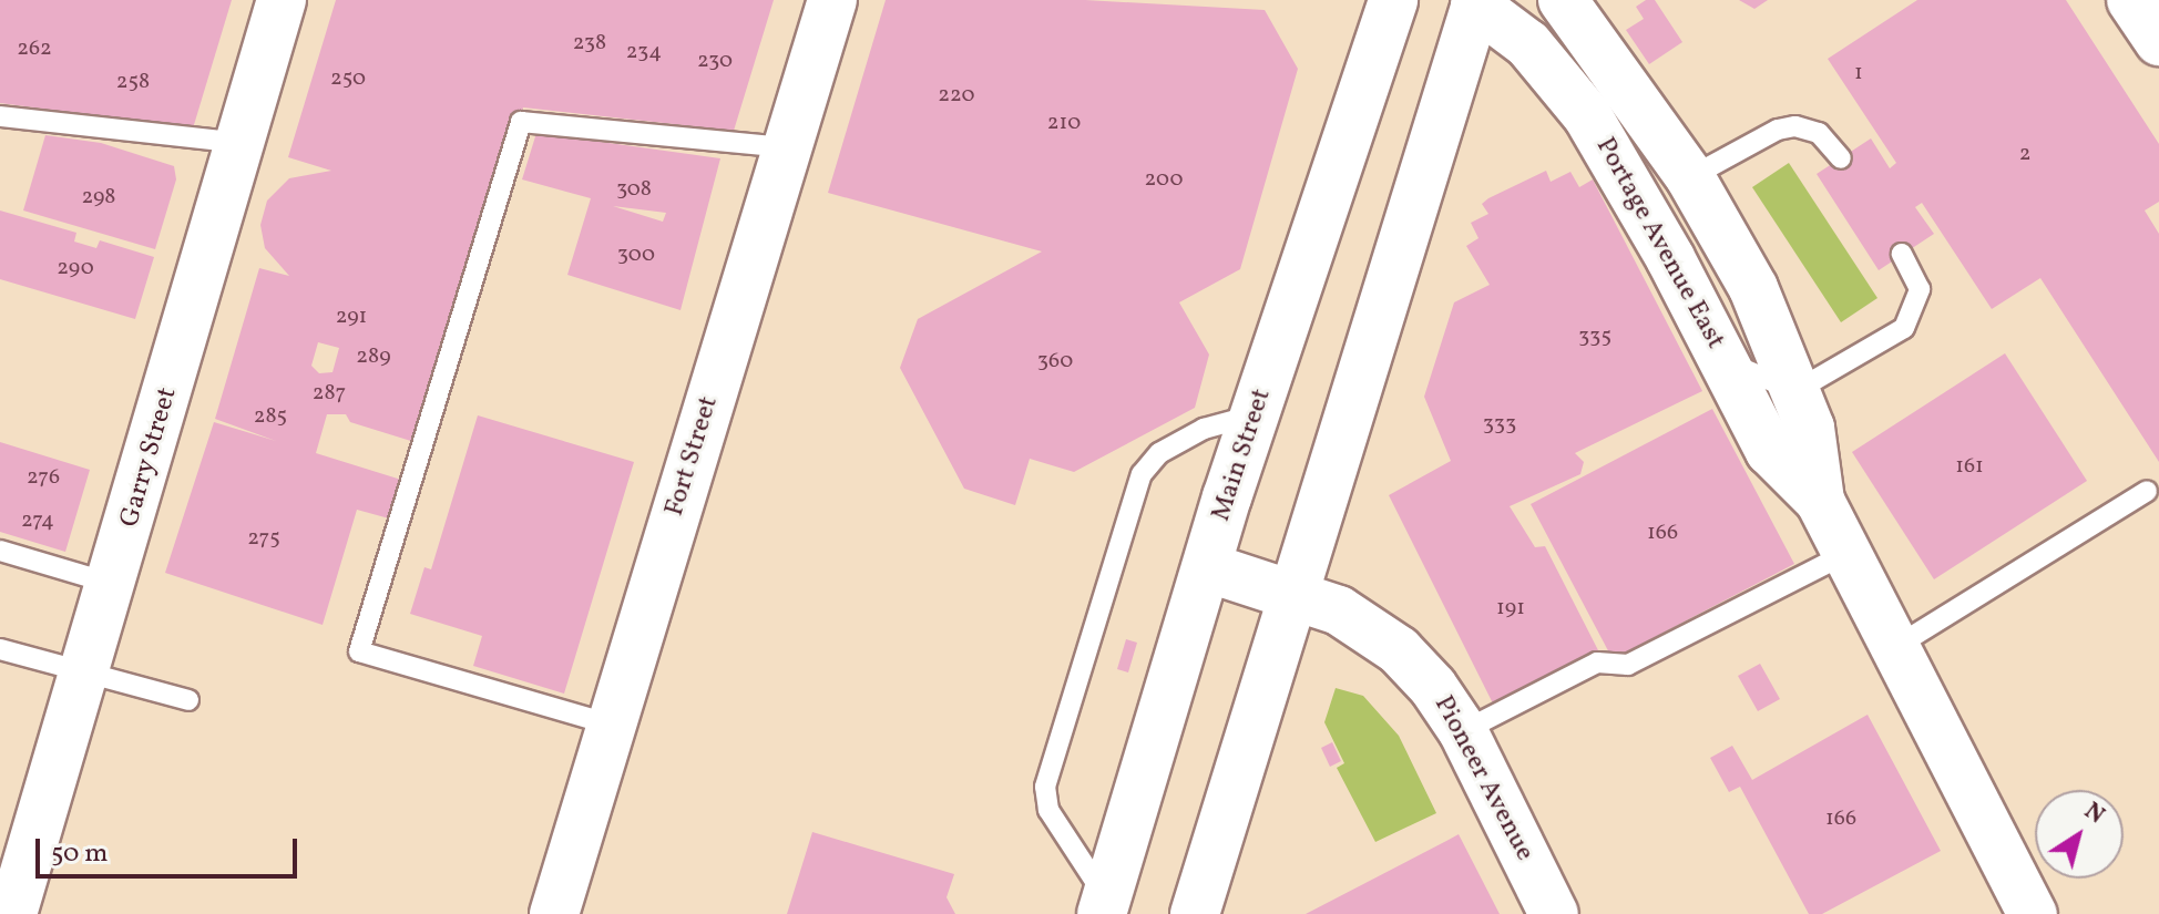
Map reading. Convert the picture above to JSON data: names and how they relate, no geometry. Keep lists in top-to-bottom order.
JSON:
{
  "streets": {
    "main road": [
      "Portage Avenue East",
      "Main Street",
      "Fort Street",
      "Garry Street",
      "Pioneer Avenue"
    ]
  },
  "crossings": [
    ["Main Street", "Pioneer Avenue"]
  ],
  "house_numbers": [
    "238",
    "262",
    "234",
    "230",
    "1",
    "250",
    "258",
    "220",
    "210",
    "2",
    "200",
    "308",
    "298",
    "300",
    "290",
    "291",
    "335",
    "289",
    "360",
    "287",
    "285",
    "333",
    "161",
    "276",
    "274",
    "166",
    "275",
    "191",
    "166"
  ],
  "scale_bar": "50 m",
  "north": "top right"
}
